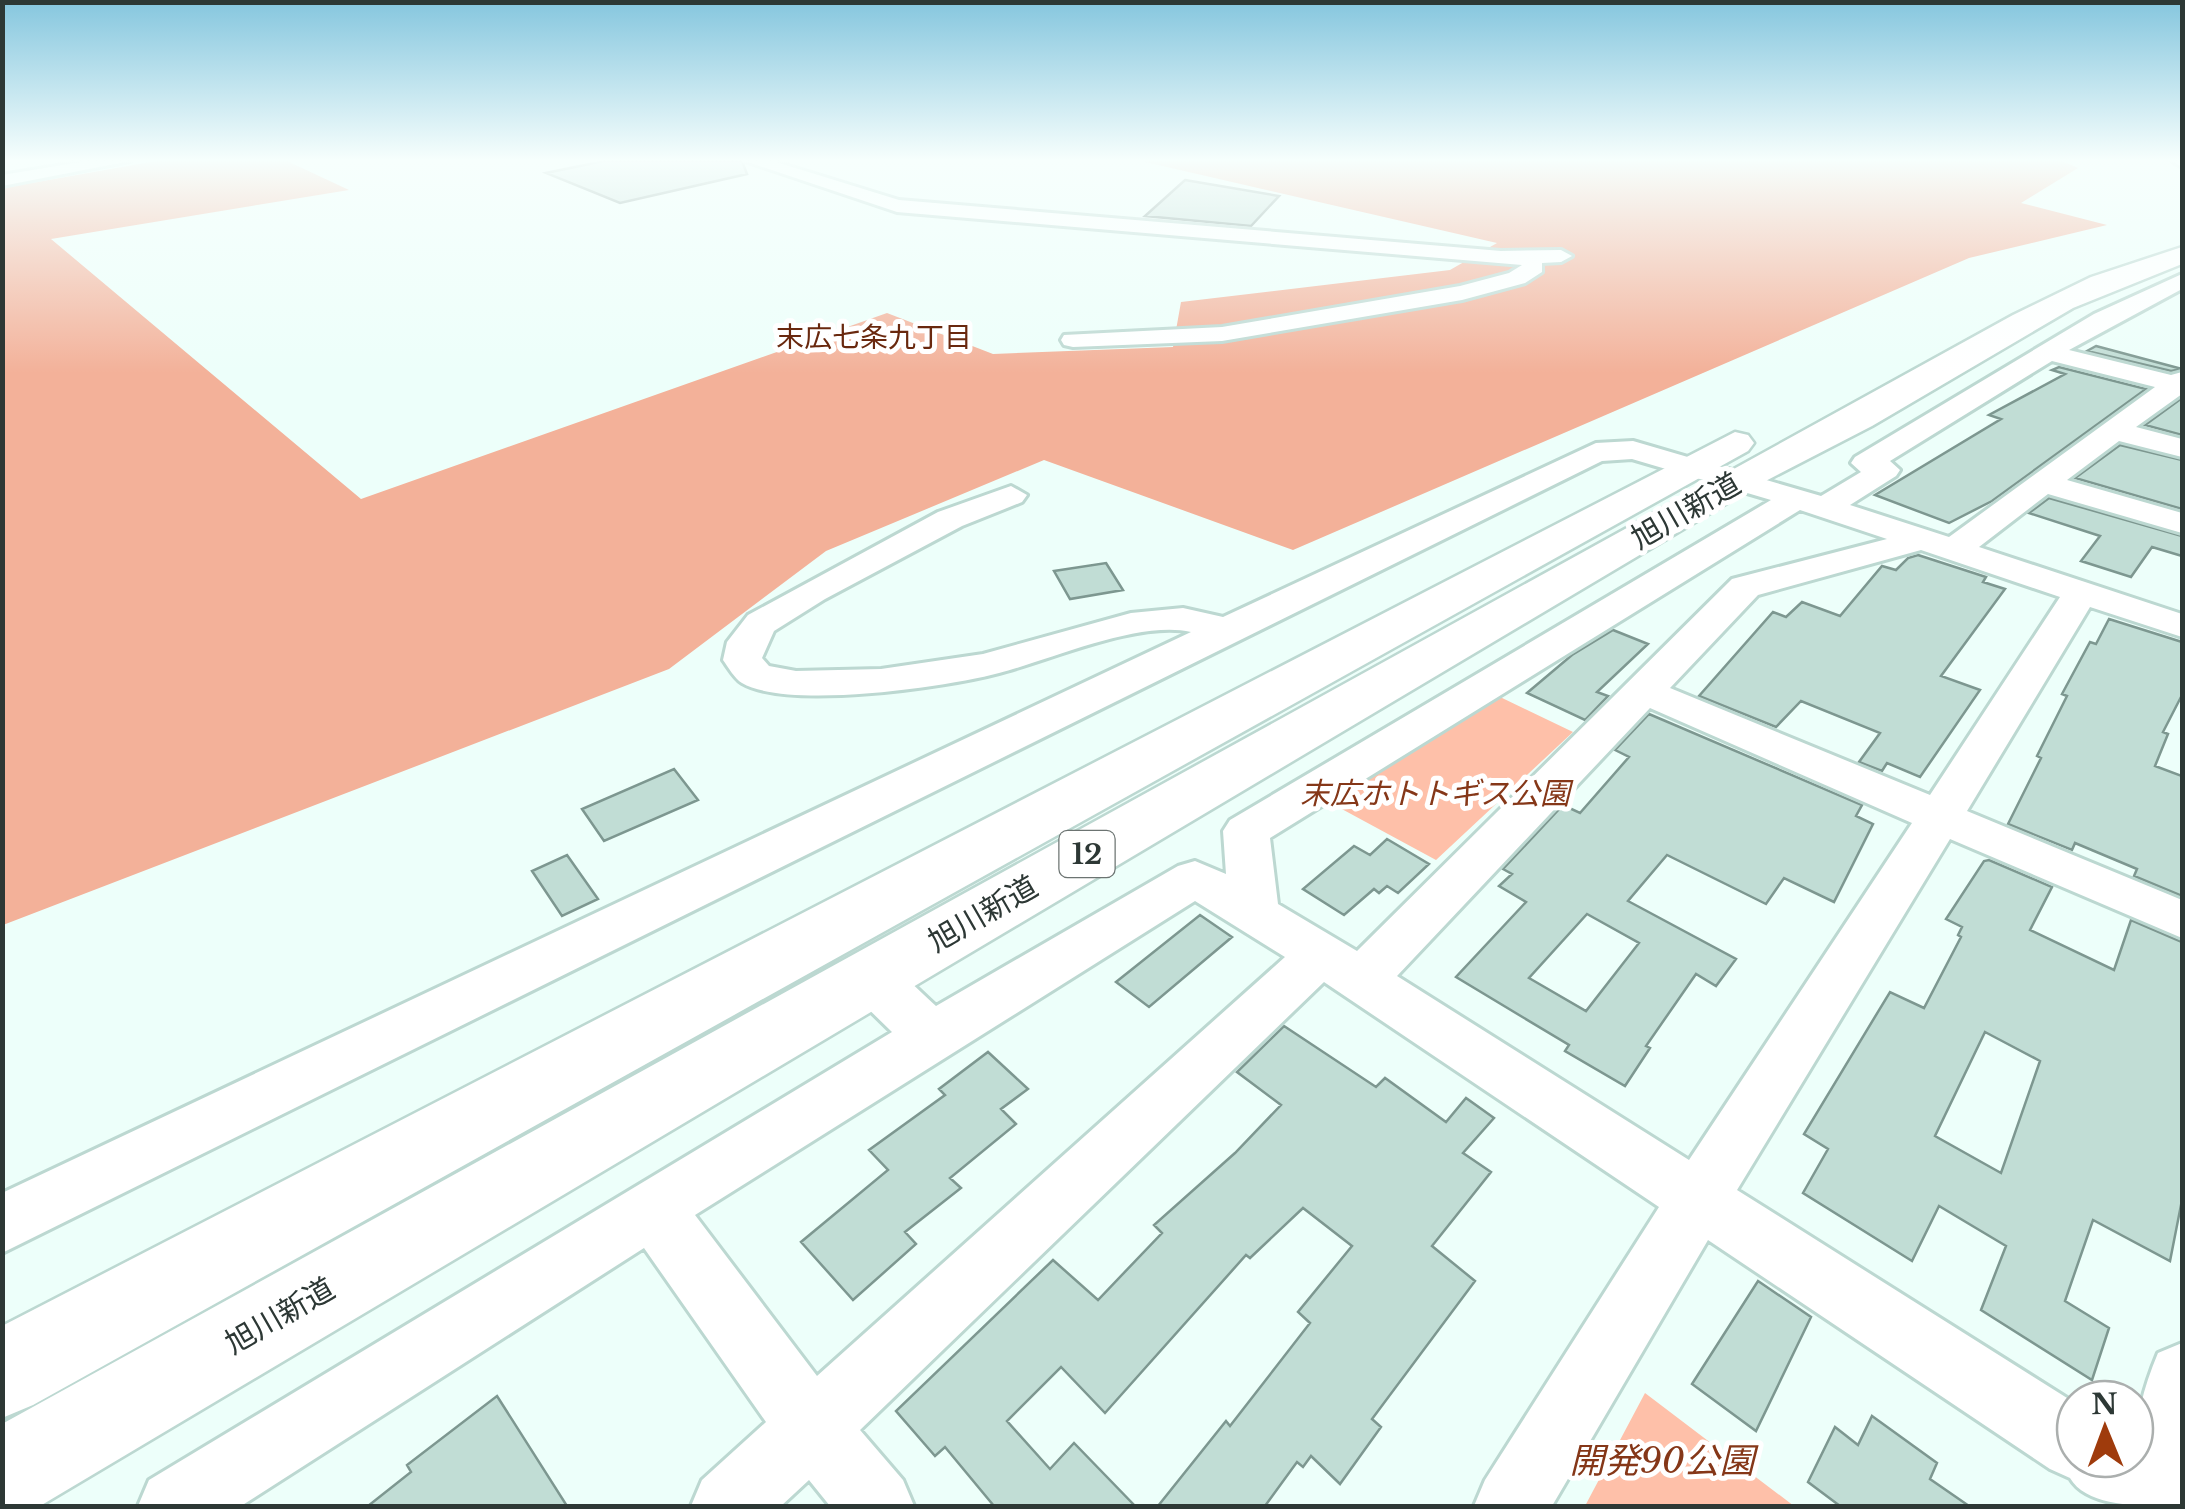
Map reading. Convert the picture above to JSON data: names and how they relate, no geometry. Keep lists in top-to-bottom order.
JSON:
{
  "streets": {
    "highway": ["旭川新道", "12"]
  },
  "districts": ["末広七条九丁目"],
  "parks": ["末広ホトトギス公園", "開発90公園"],
  "north": "top"
}
